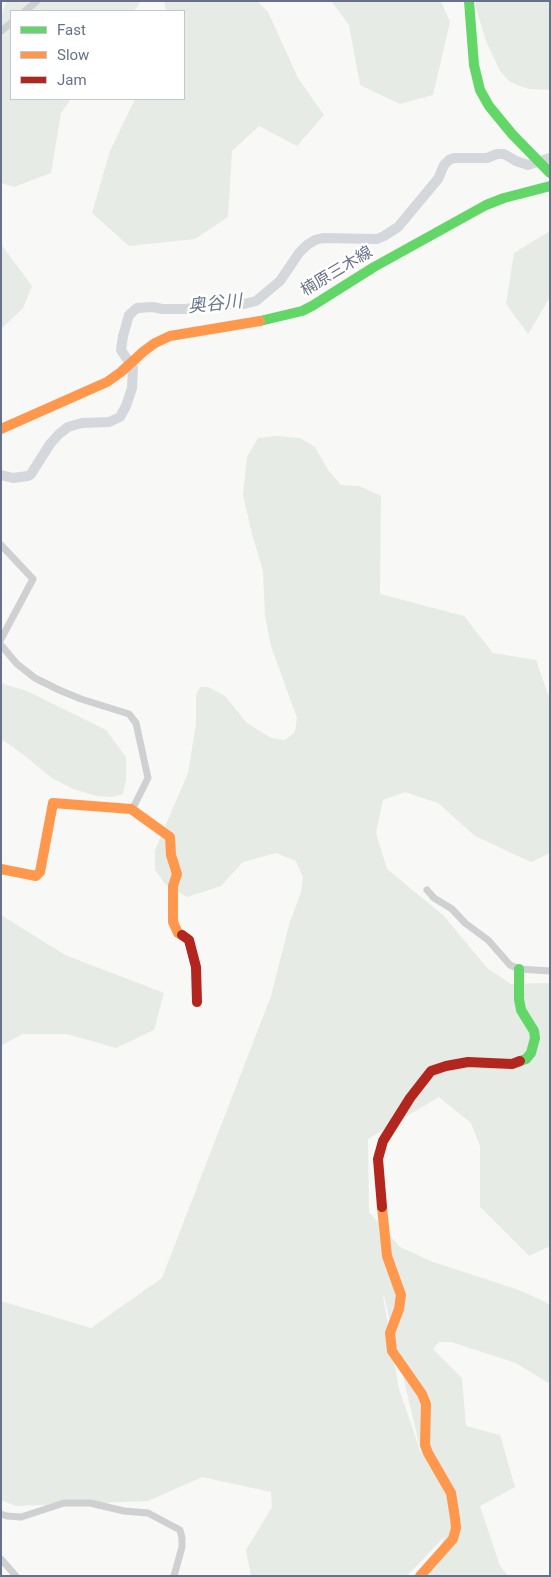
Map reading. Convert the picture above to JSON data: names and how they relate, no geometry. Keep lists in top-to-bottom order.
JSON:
{
  "streets": {
    "street": ["楠原三木線"]
  },
  "water": ["奥谷川"],
  "legend": ["Fast", "Slow", "Jam"]
}
